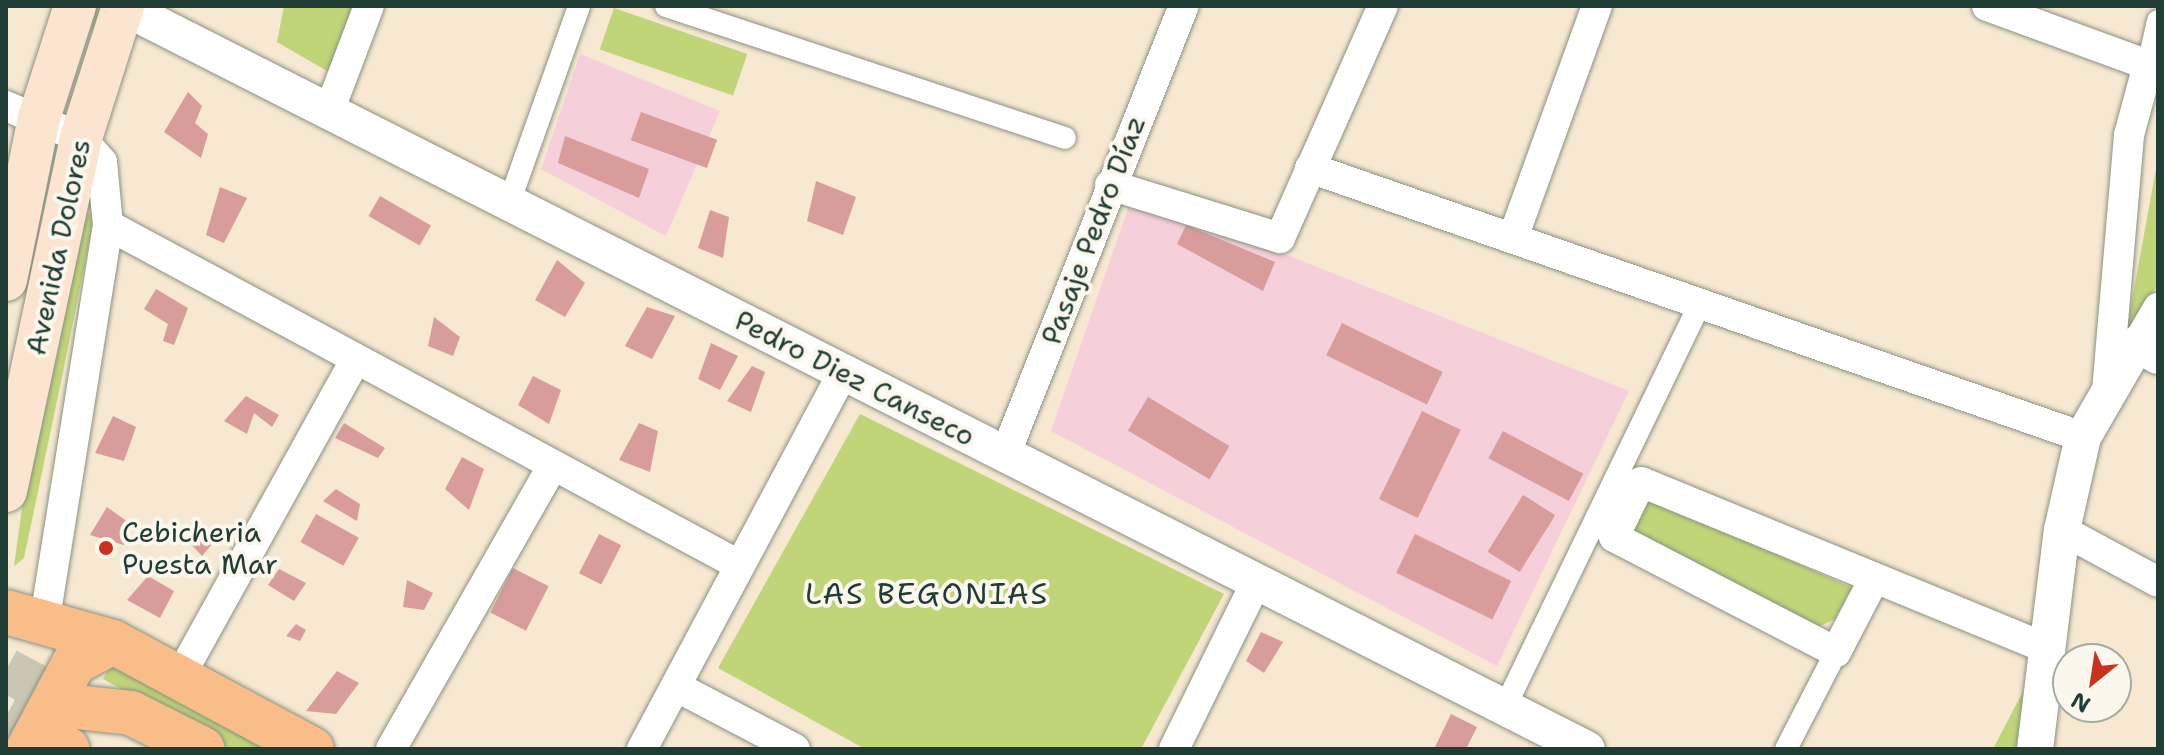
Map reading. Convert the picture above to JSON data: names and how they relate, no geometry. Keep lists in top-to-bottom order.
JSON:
{
  "streets": {
    "main road": ["Avenida Dolores"],
    "street": ["Pasaje Pedro Díaz", "Pedro Diez Canseco"]
  },
  "crossings": [
    ["Pasaje Pedro Díaz", "Pedro Diez Canseco"],
    ["Avenida Dolores", "Pedro Diez Canseco"]
  ],
  "districts": ["LAS BEGONIAS"],
  "places": ["Cebicheria Puesta Mar"],
  "north": "bottom left"
}
